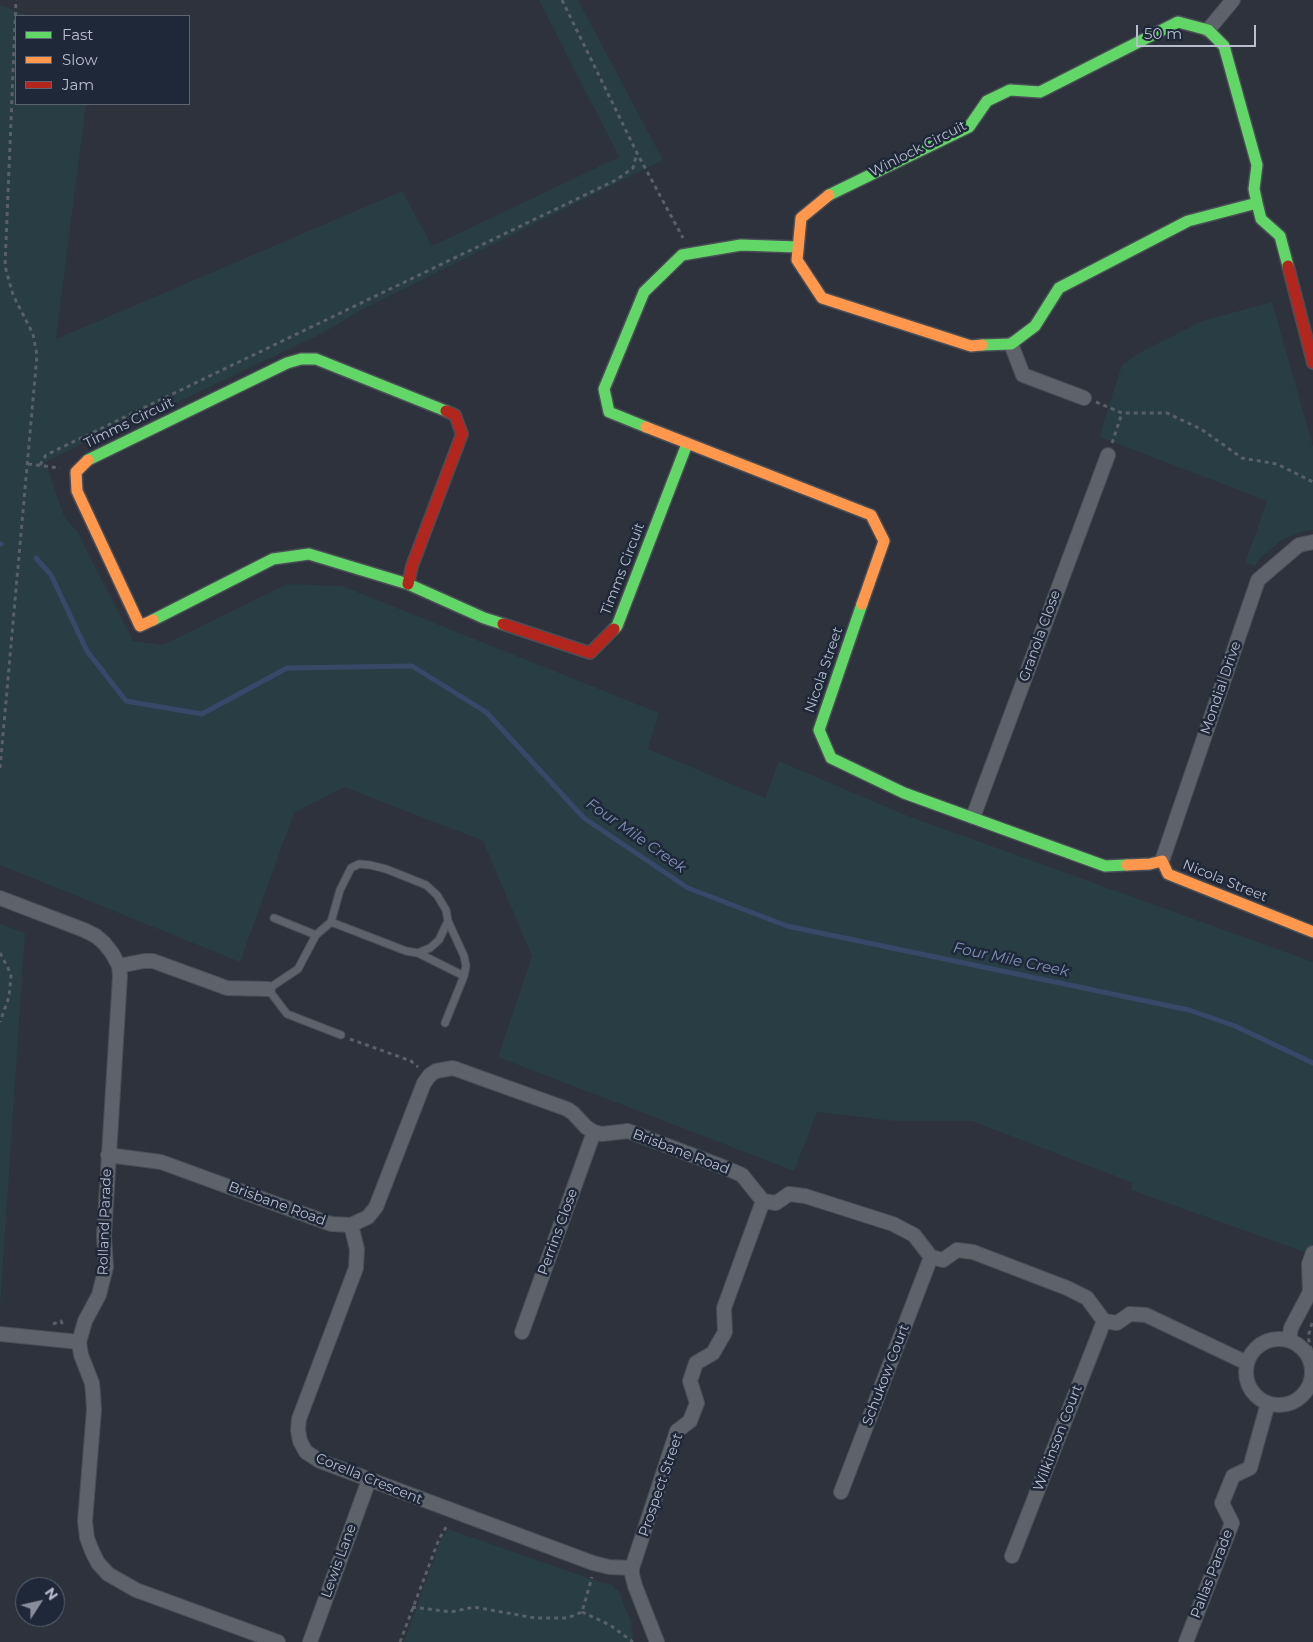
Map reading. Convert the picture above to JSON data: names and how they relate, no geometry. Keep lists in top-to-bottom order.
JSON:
{
  "streets": {
    "street": [
      "Winlock Circuit",
      "Timms Circuit",
      "Granola Close",
      "Nicola Street",
      "Mondial Drive",
      "Brisbane Road",
      "Rolland Parade",
      "Perrins Close",
      "Schukow Court",
      "Wilkinson Court",
      "Corella Crescent",
      "Prospect Street",
      "Lewis Lane",
      "Pallas Parade"
    ]
  },
  "crossings": [
    ["Timms Circuit", "Nicola Street"],
    ["Granola Close", "Nicola Street"],
    ["Nicola Street", "Mondial Drive"],
    ["Brisbane Road", "Rolland Parade"],
    ["Brisbane Road", "Perrins Close"],
    ["Brisbane Road", "Corella Crescent"],
    ["Brisbane Road", "Prospect Street"],
    ["Corella Crescent", "Prospect Street"],
    ["Corella Crescent", "Lewis Lane"]
  ],
  "water": ["Four Mile Creek"],
  "legend": ["Fast", "Slow", "Jam"],
  "scale_bar": "50 m",
  "north": "top right"
}
